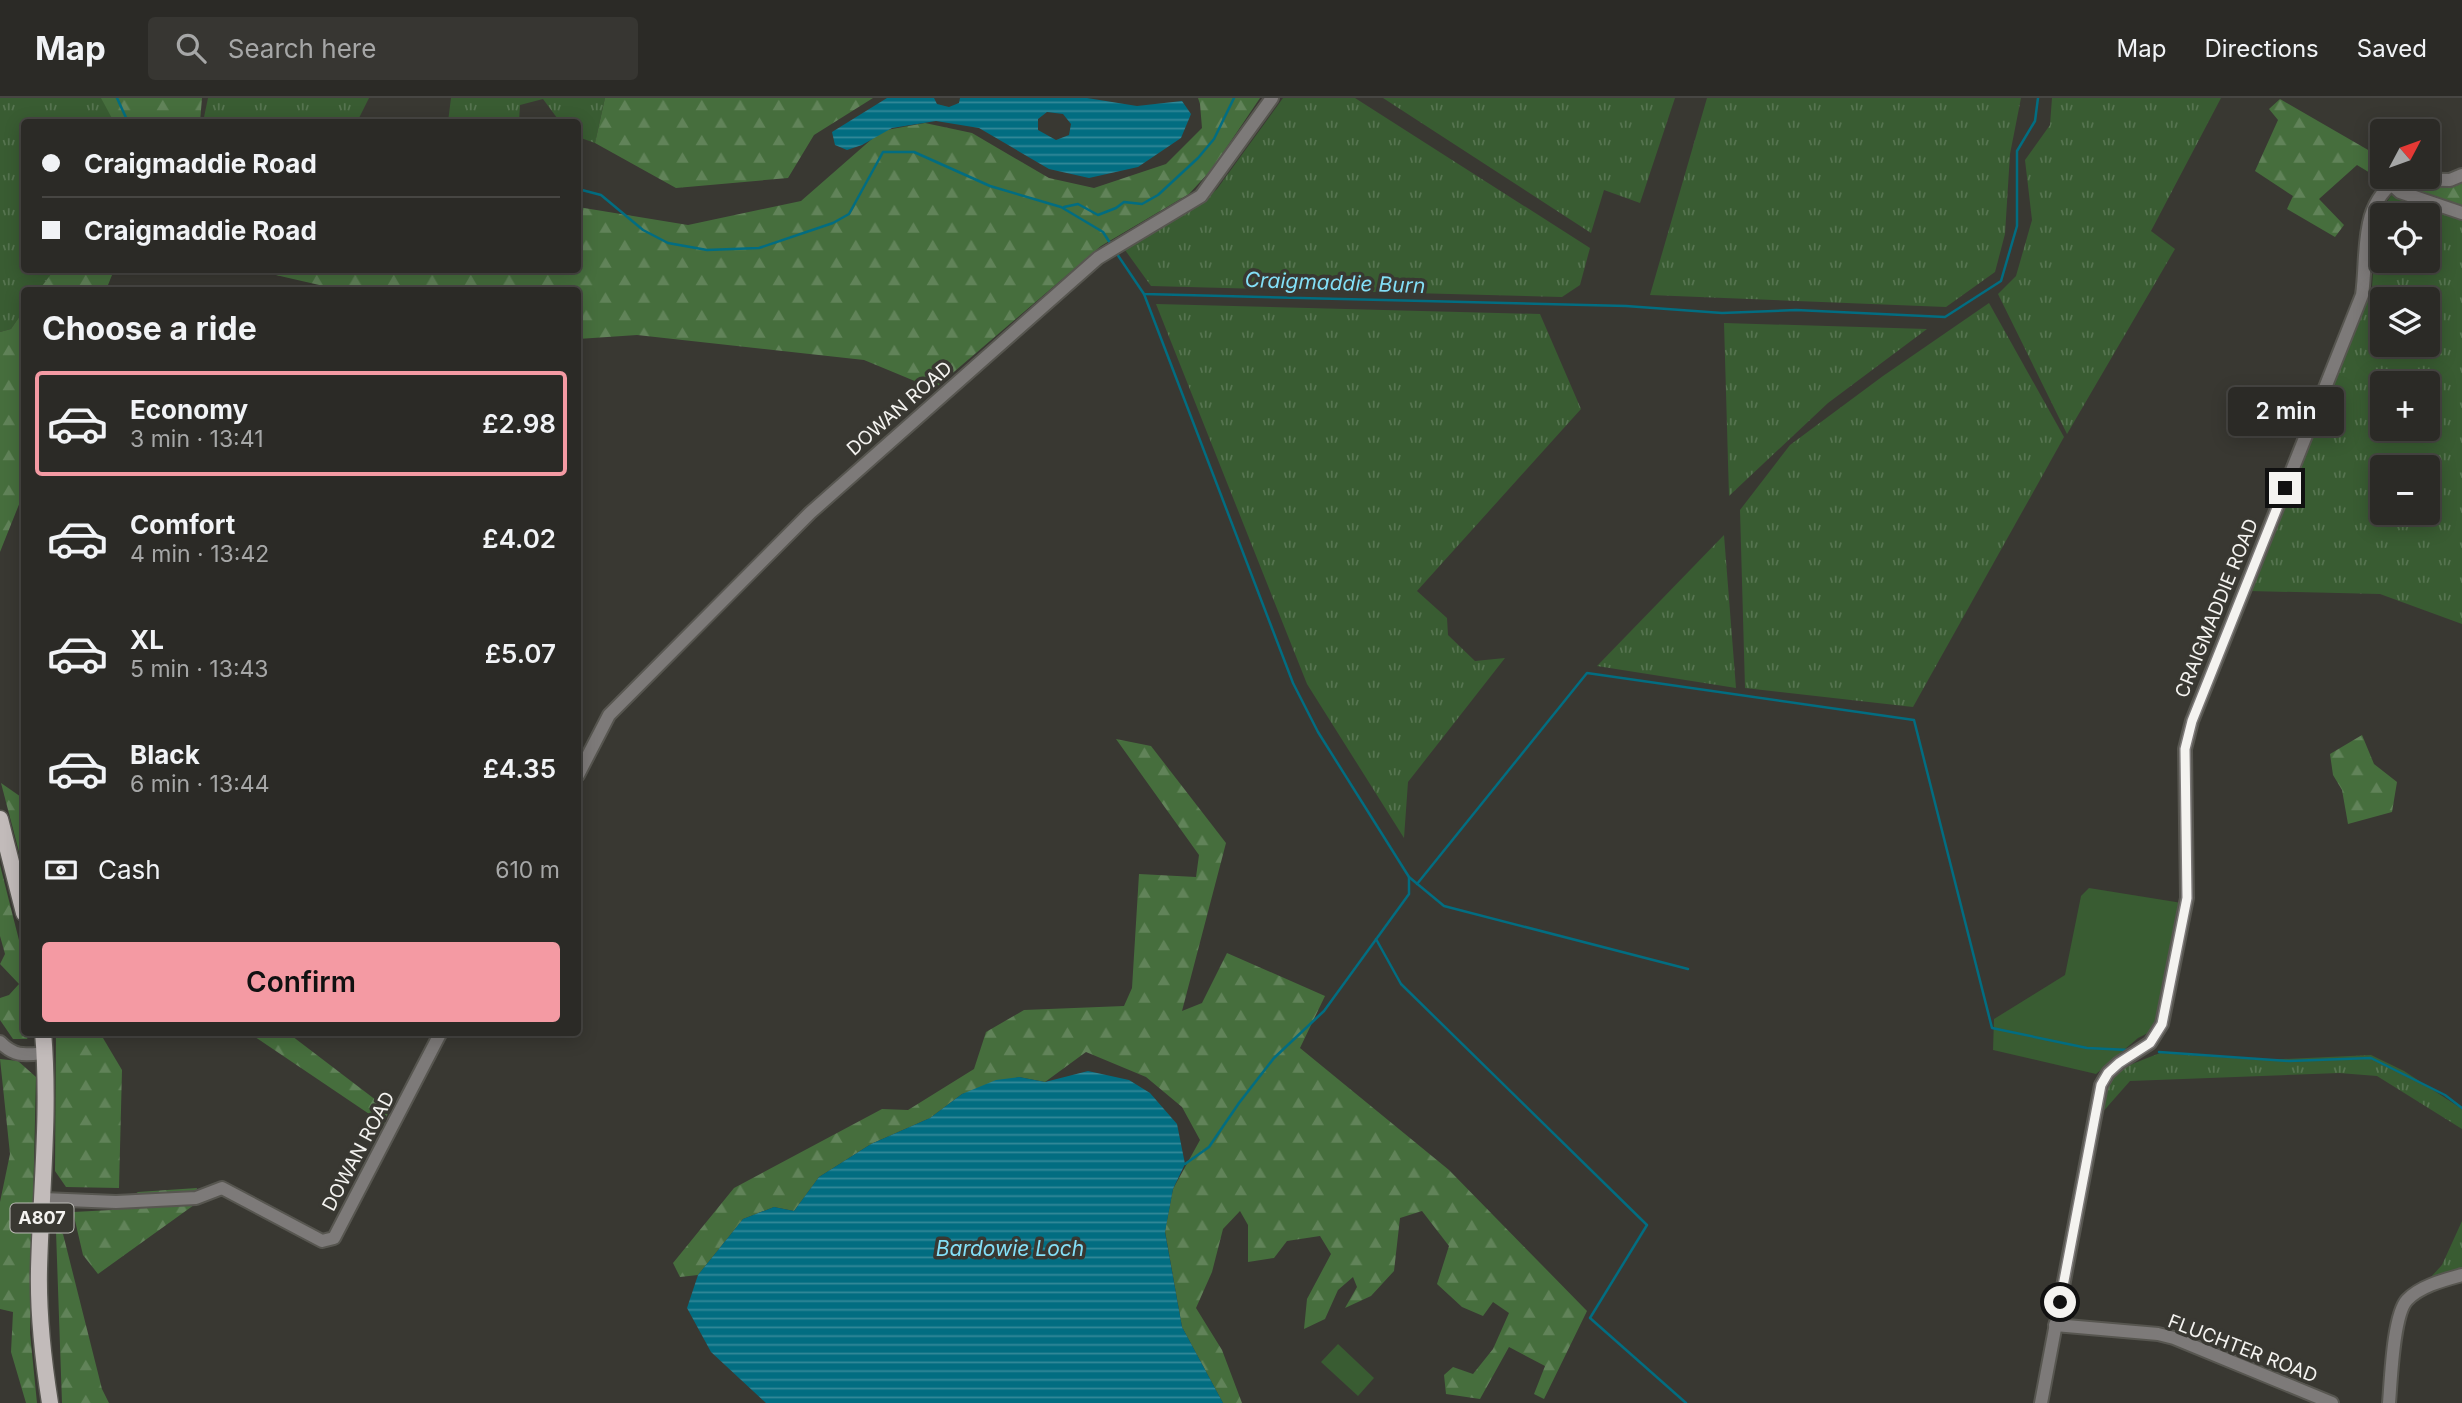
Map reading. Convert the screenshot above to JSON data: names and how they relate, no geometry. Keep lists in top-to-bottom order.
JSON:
{
  "streets": {
    "main road": ["A807"],
    "street": ["DOWAN ROAD", "CRAIGMADDIE ROAD", "FLUCHTER ROAD"]
  },
  "crossings": [
    ["DOWAN ROAD", "A807"],
    ["CRAIGMADDIE ROAD", "FLUCHTER ROAD"]
  ],
  "water": ["Craigmaddie Burn", "Bardowie Loch"],
  "north": "top right",
  "page": {
    "header": "Map",
    "search": "Search here",
    "nav": ["Map", "Directions", "Saved"],
    "map_buttons": ["+", "−"],
    "banner": ["Craigmaddie Road", "Craigmaddie Road"],
    "heading": "Choose a ride",
    "list": [
      {
        "name": "Economy",
        "note": "3 min · 13:41",
        "value": "£2.98"
      },
      {
        "name": "Comfort",
        "note": "4 min · 13:42",
        "value": "£4.02"
      },
      {
        "name": "XL",
        "note": "5 min · 13:43",
        "value": "£5.07"
      },
      {
        "name": "Black",
        "note": "6 min · 13:44",
        "value": "£4.35"
      }
    ],
    "bubble": "2 min",
    "pay": ["Cash", "610 m"],
    "buttons": "Confirm"
  }
}
